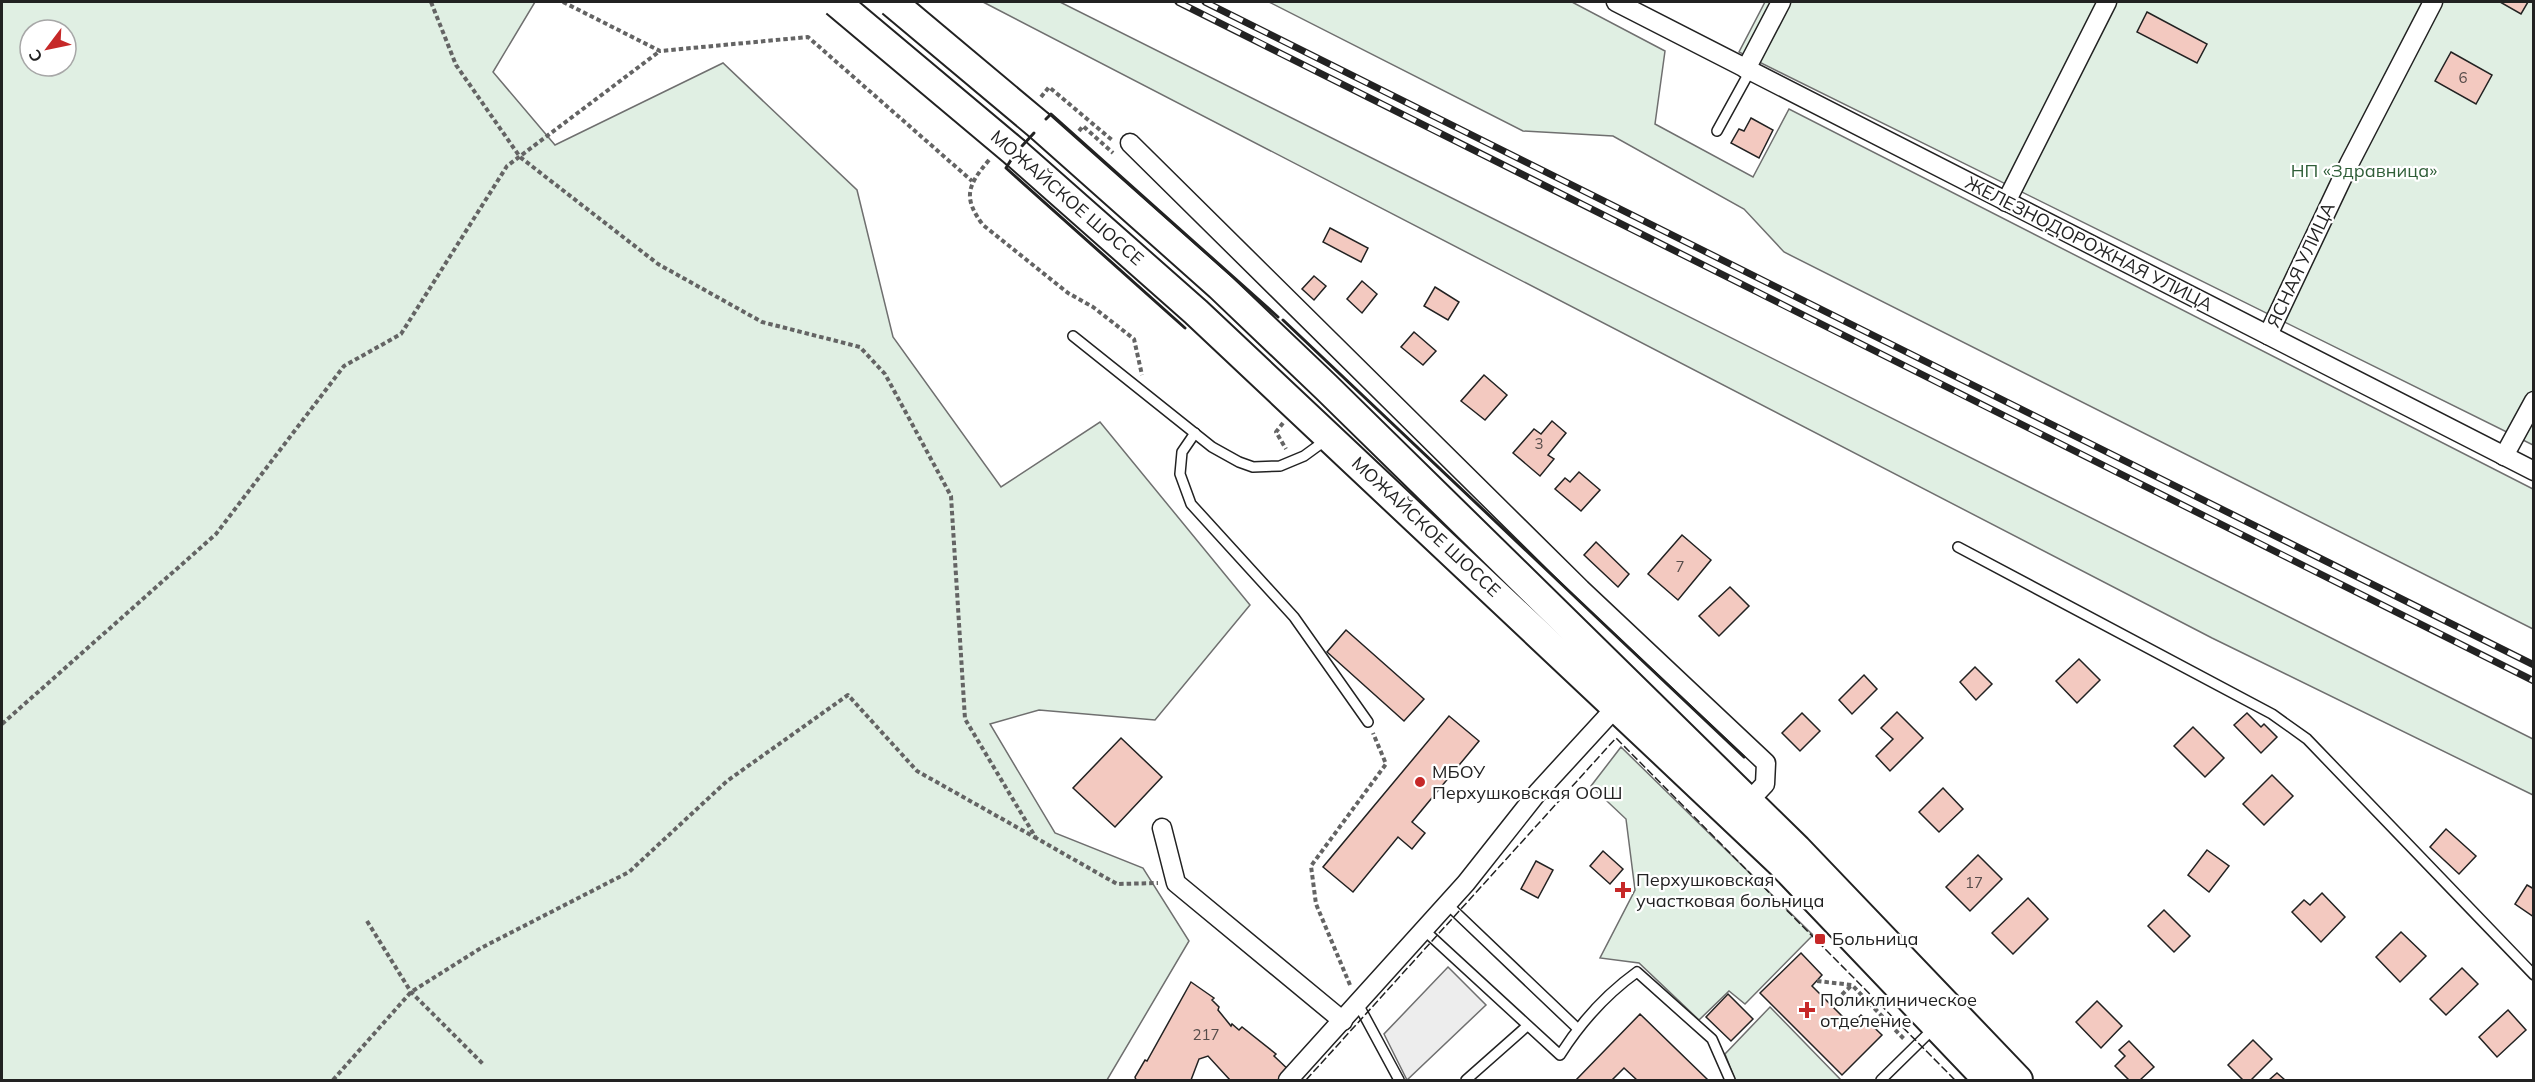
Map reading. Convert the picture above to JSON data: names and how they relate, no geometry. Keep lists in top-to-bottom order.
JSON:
{
  "streets": {
    "main road": ["МОЖАЙСКОЕ ШОССЕ"],
    "street": ["ЖЕЛЕЗНОДОРОЖНАЯ УЛИЦА", "ЯСНАЯ УЛИЦА"]
  },
  "crossings": [
    ["ЖЕЛЕЗНОДОРОЖНАЯ УЛИЦА", "ЯСНАЯ УЛИЦА"]
  ],
  "parks": ["НП «Здравница»"],
  "places": {
    "other": ["МБОУ Перхушковская ООШ"],
    "health": ["Перхушковская участковая больница", "Поликлиническое отделение"],
    "transit": ["Больница"]
  },
  "house_numbers": [
    "6",
    "3",
    "7",
    "17",
    "217"
  ],
  "north": "bottom left"
}
